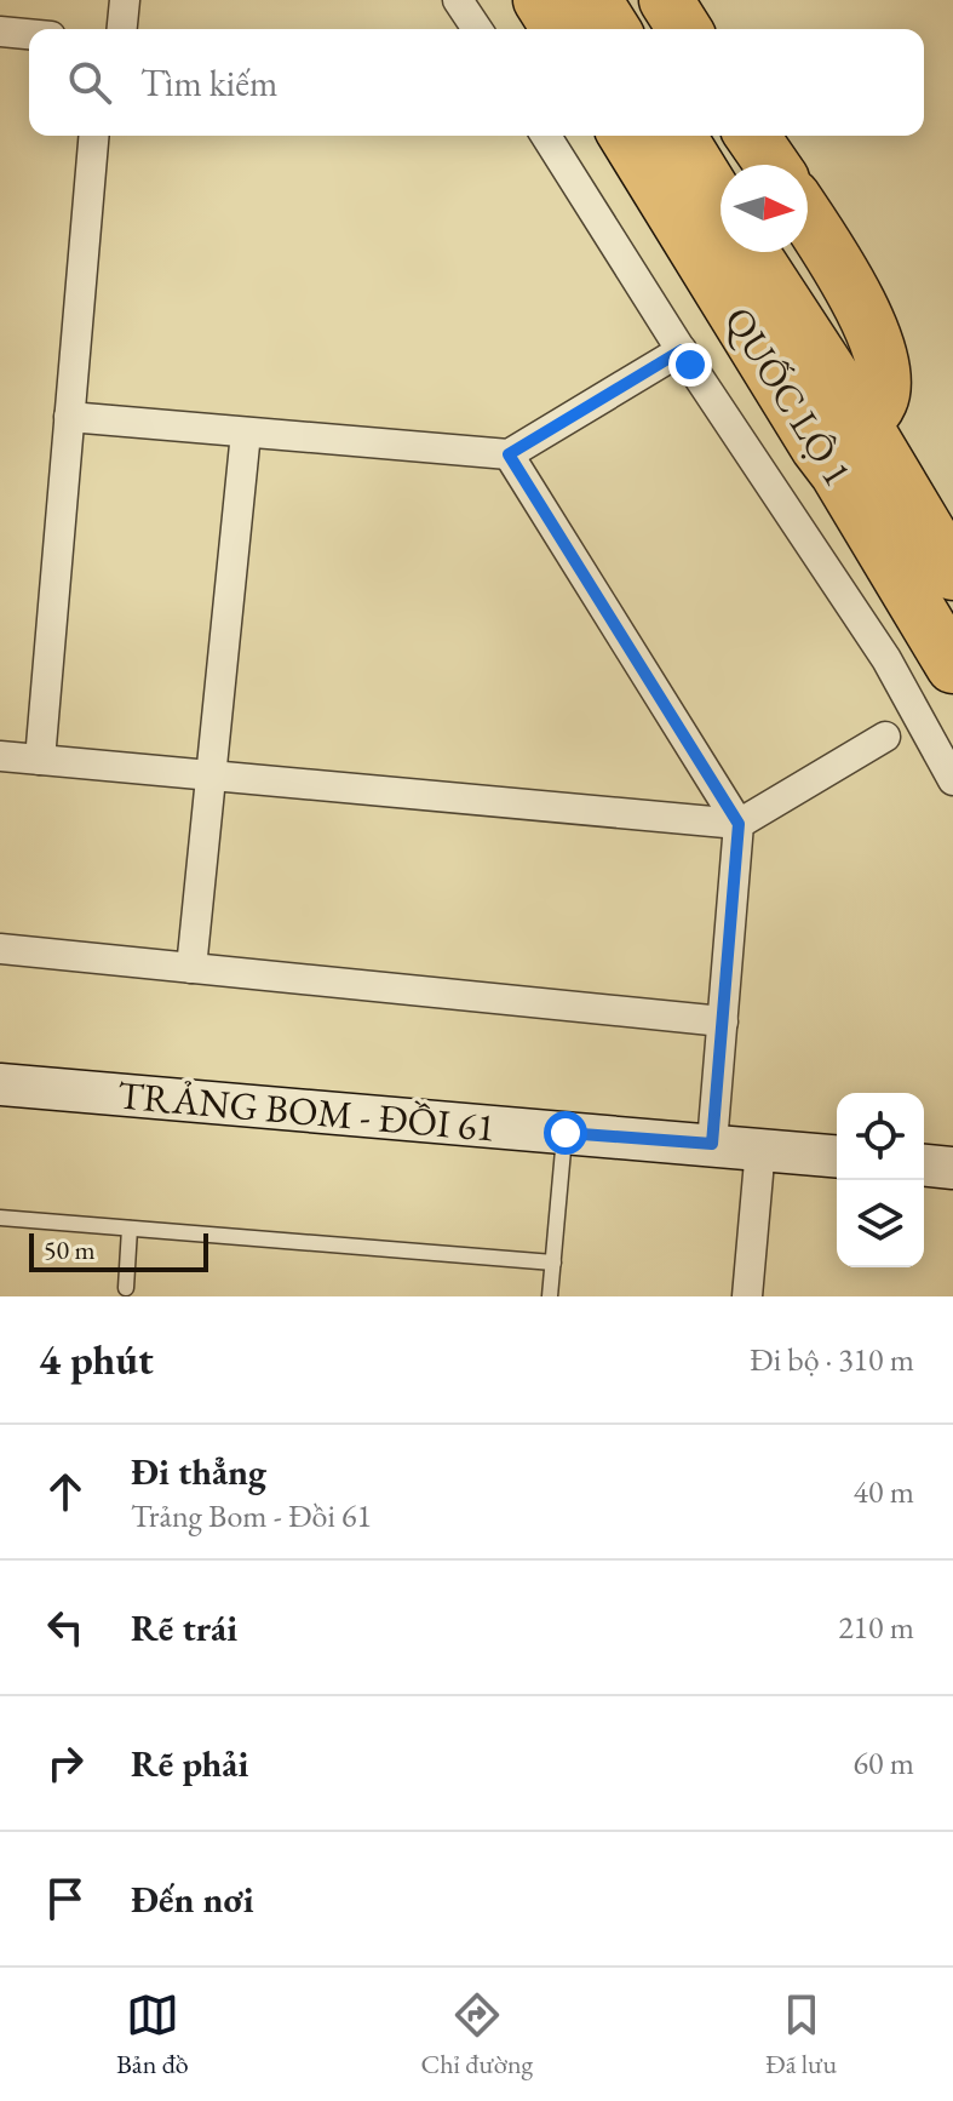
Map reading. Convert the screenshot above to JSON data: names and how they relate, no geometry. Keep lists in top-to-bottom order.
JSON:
{
  "streets": {
    "highway": ["QUỐC LỘ 1"],
    "main road": ["TRẢNG BOM - ĐỒI 61"]
  },
  "scale_bar": "50 m",
  "north": "right",
  "page": {
    "search": "Tìm kiếm",
    "scale": "50 m",
    "heading": ["4 phút", "Đi bộ · 310 m"],
    "list": [
      ["Đi thẳng", "Trảng Bom - Đồi 61", "40 m"],
      ["Rẽ trái", "210 m"],
      ["Rẽ phải", "60 m"],
      "Đến nơi"
    ],
    "nav": ["Bản đồ", "Chỉ đường", "Đã lưu"]
  }
}
